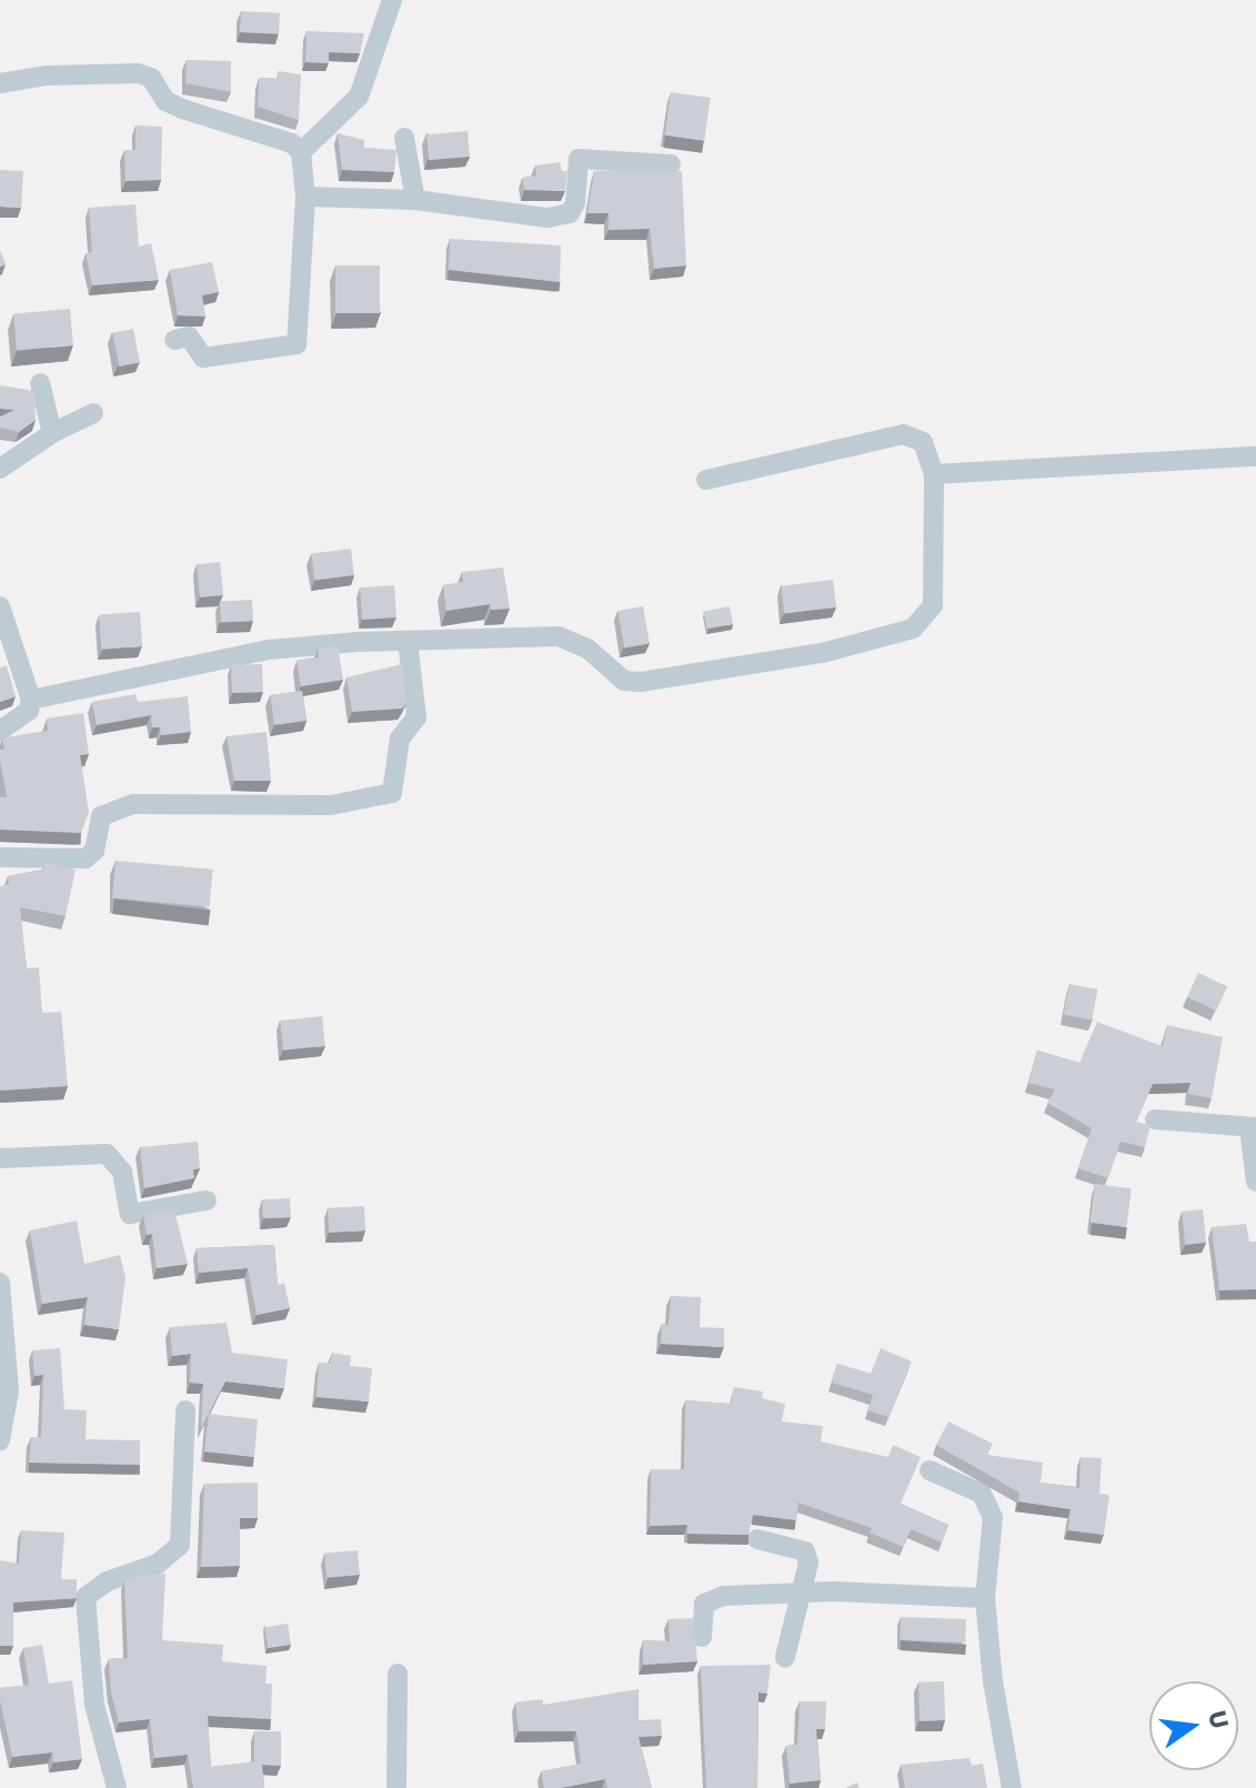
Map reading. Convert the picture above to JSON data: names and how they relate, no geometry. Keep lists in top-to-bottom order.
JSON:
{
  "north": "right"
}
